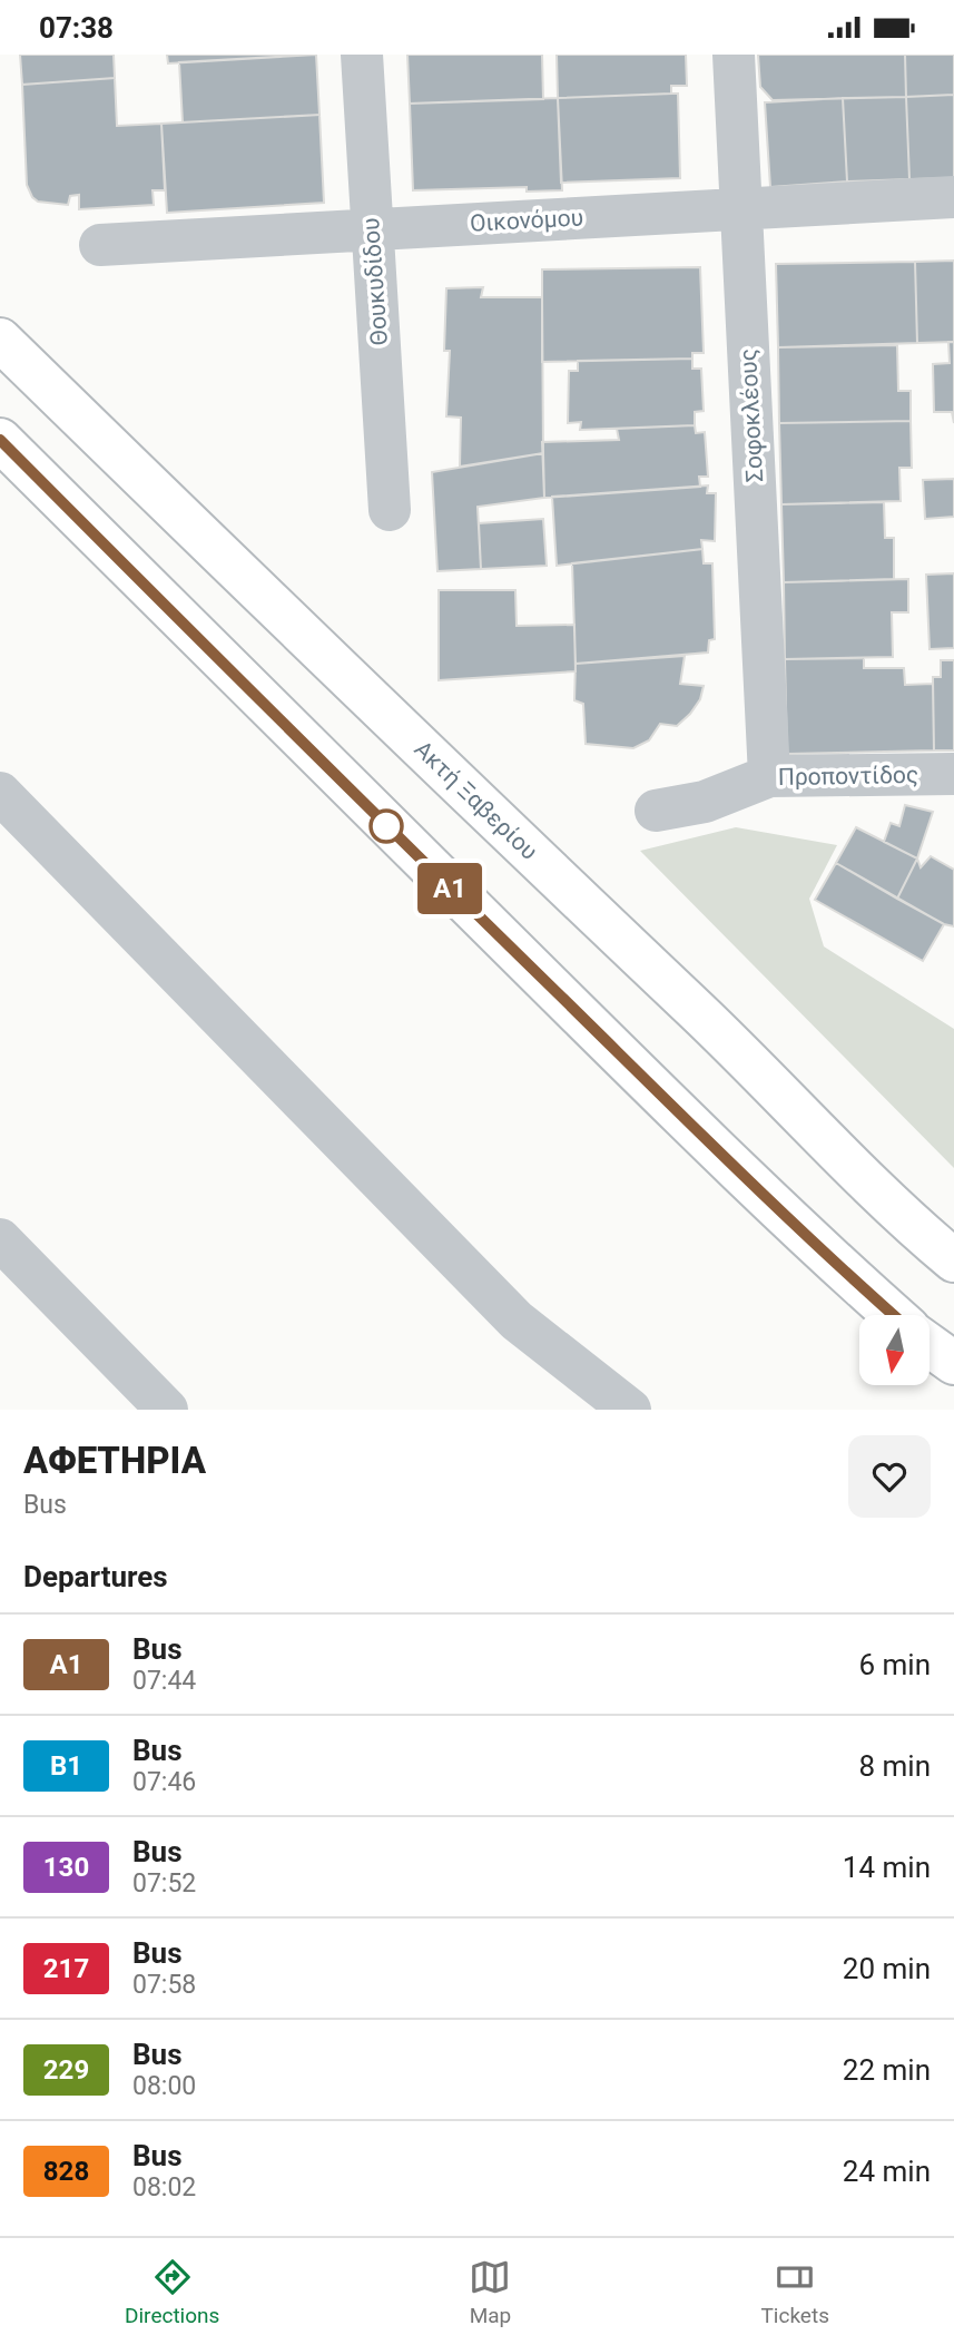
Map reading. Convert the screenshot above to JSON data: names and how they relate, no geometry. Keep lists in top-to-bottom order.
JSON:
{
  "streets": {
    "main road": ["Ακτή Ξαβερίου"],
    "street": [
      "Οικονόμου",
      "Θουκυδίδου",
      "Σοφοκλέους",
      "Προποντίδος"
    ]
  },
  "crossings": [
    ["Οικονόμου", "Θουκυδίδου"],
    ["Οικονόμου", "Σοφοκλέους"],
    ["Σοφοκλέους", "Προποντίδος"]
  ],
  "lines": ["bus line Α1"],
  "north": "bottom",
  "page": {
    "status": "07:38",
    "on_map": "Α1",
    "heading": [
      ["ΑΦΕΤΗΡΙΑ", "Bus"],
      "Departures"
    ],
    "list": [
      {
        "mark": "Α1",
        "name": "Bus",
        "note": "07:44",
        "value": "6 min"
      },
      {
        "mark": "Β1",
        "name": "Bus",
        "note": "07:46",
        "value": "8 min"
      },
      {
        "mark": "130",
        "name": "Bus",
        "note": "07:52",
        "value": "14 min"
      },
      {
        "mark": "217",
        "name": "Bus",
        "note": "07:58",
        "value": "20 min"
      },
      {
        "mark": "229",
        "name": "Bus",
        "note": "08:00",
        "value": "22 min"
      },
      {
        "mark": "828",
        "name": "Bus",
        "note": "08:02",
        "value": "24 min"
      }
    ],
    "tabs": ["Directions", "Map", "Tickets"]
  }
}
